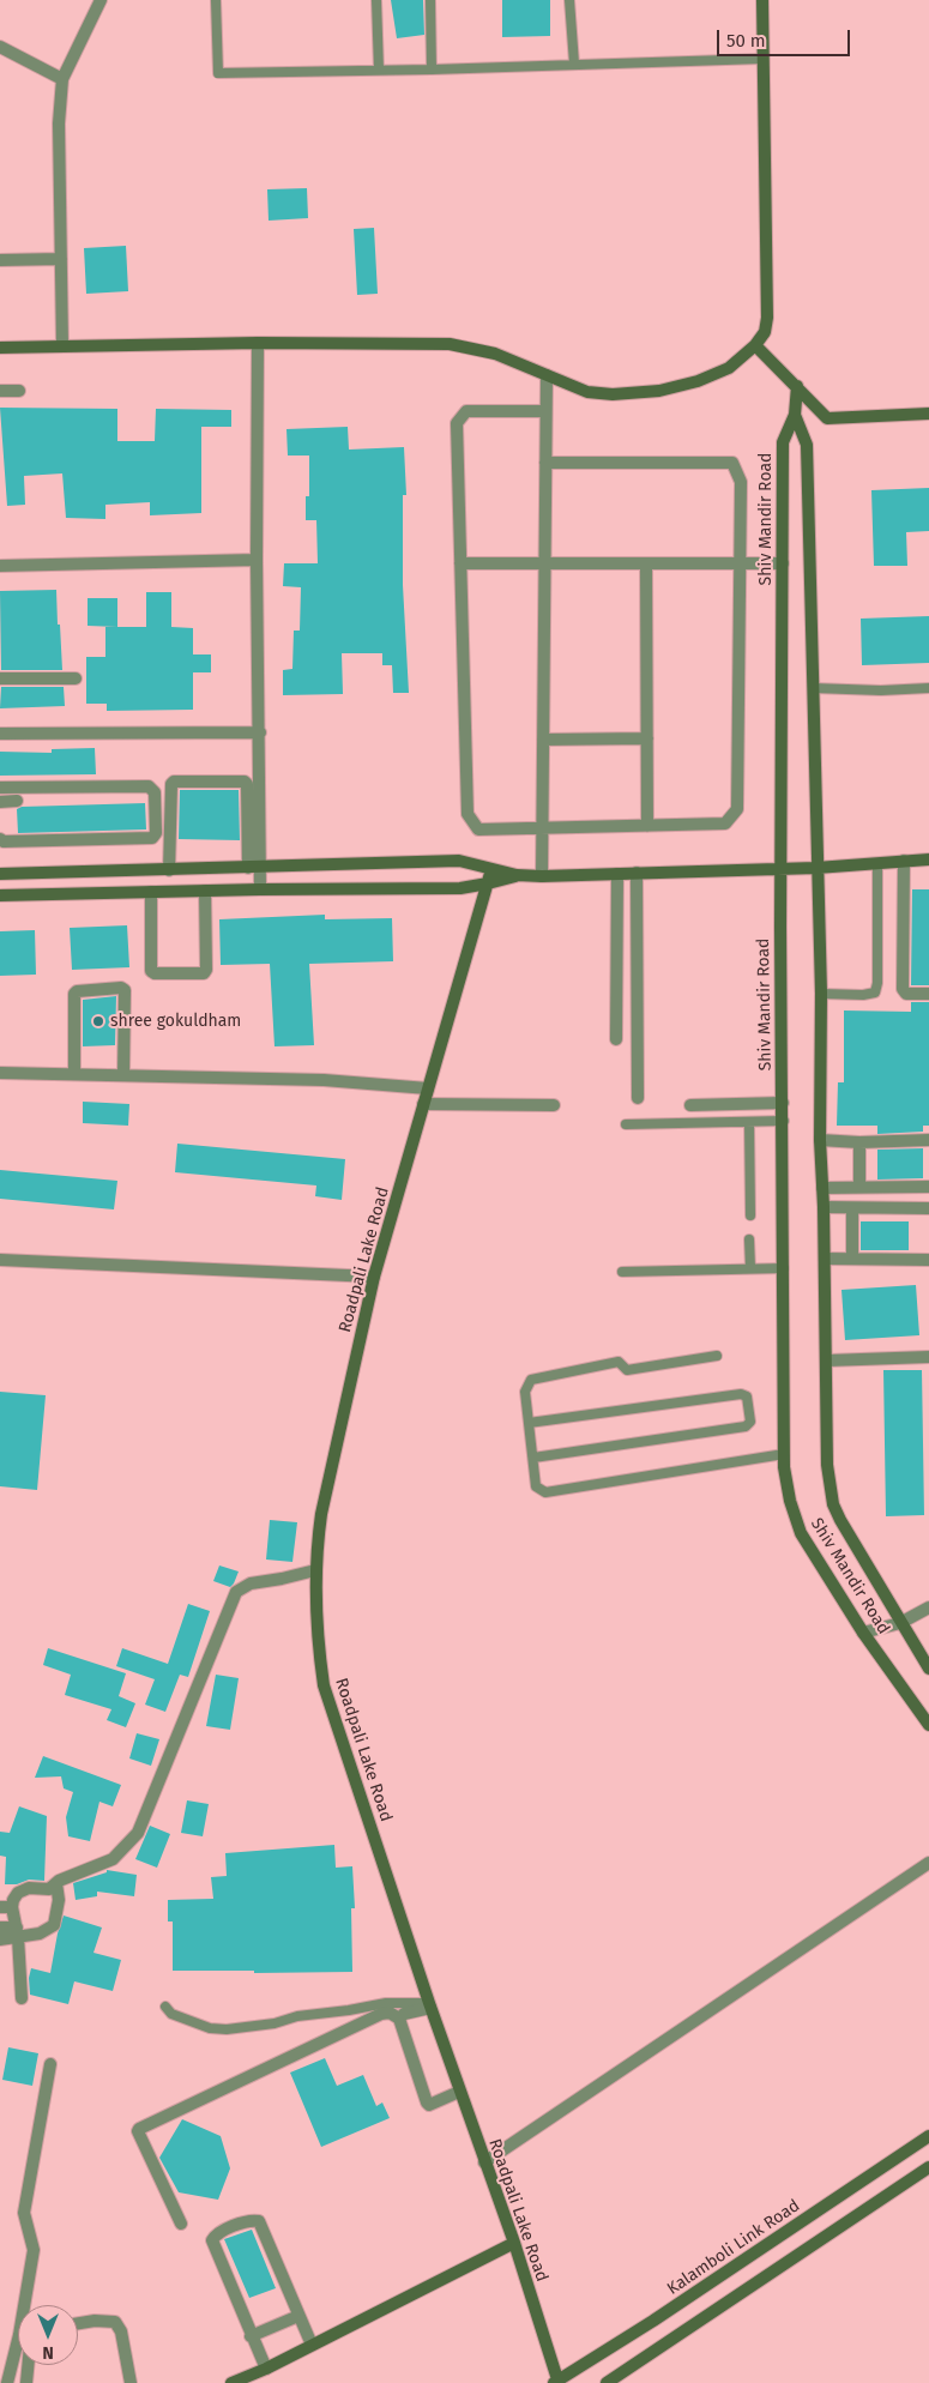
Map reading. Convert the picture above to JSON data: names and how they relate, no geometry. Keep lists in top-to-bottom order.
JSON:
{
  "streets": {
    "street": ["Shiv Mandir Road", "Roadpali Lake Road", "Kalamboli Link Road"]
  },
  "crossings": [
    ["Roadpali Lake Road", "Kalamboli Link Road"]
  ],
  "places": ["shree gokuldham"],
  "scale_bar": "50 m",
  "north": "bottom"
}
